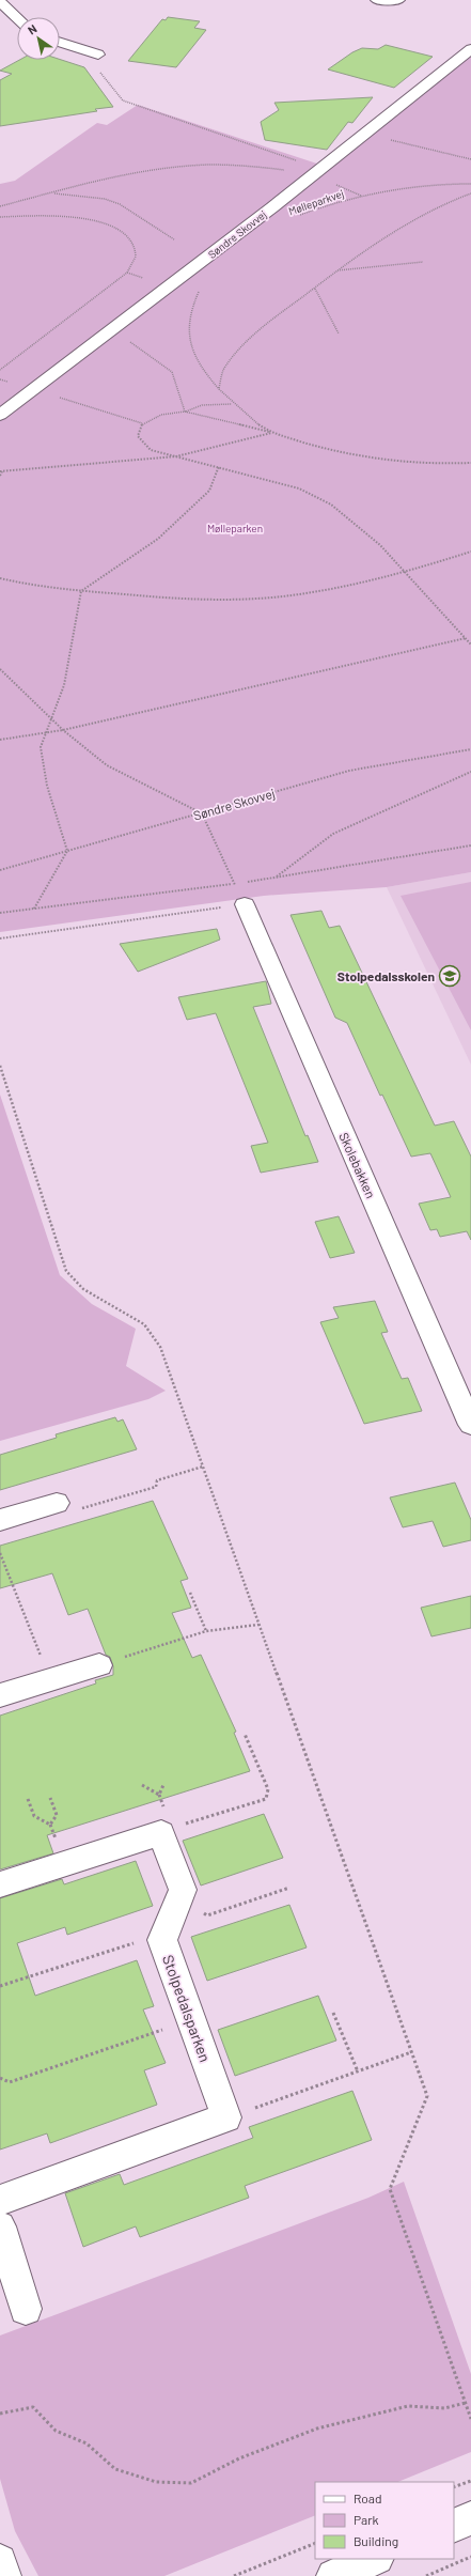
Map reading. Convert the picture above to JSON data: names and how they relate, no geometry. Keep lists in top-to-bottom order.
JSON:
{
  "streets": {
    "street": ["Søndre Skovvej", "Skolebakken", "Stolpedalsparken"],
    "path": ["Mølleparkvej"]
  },
  "parks": ["Mølleparken"],
  "places": {
    "school or university": ["Stolpedalsskolen"]
  },
  "legend": ["Road", "Park", "Building"],
  "north": "top left"
}
